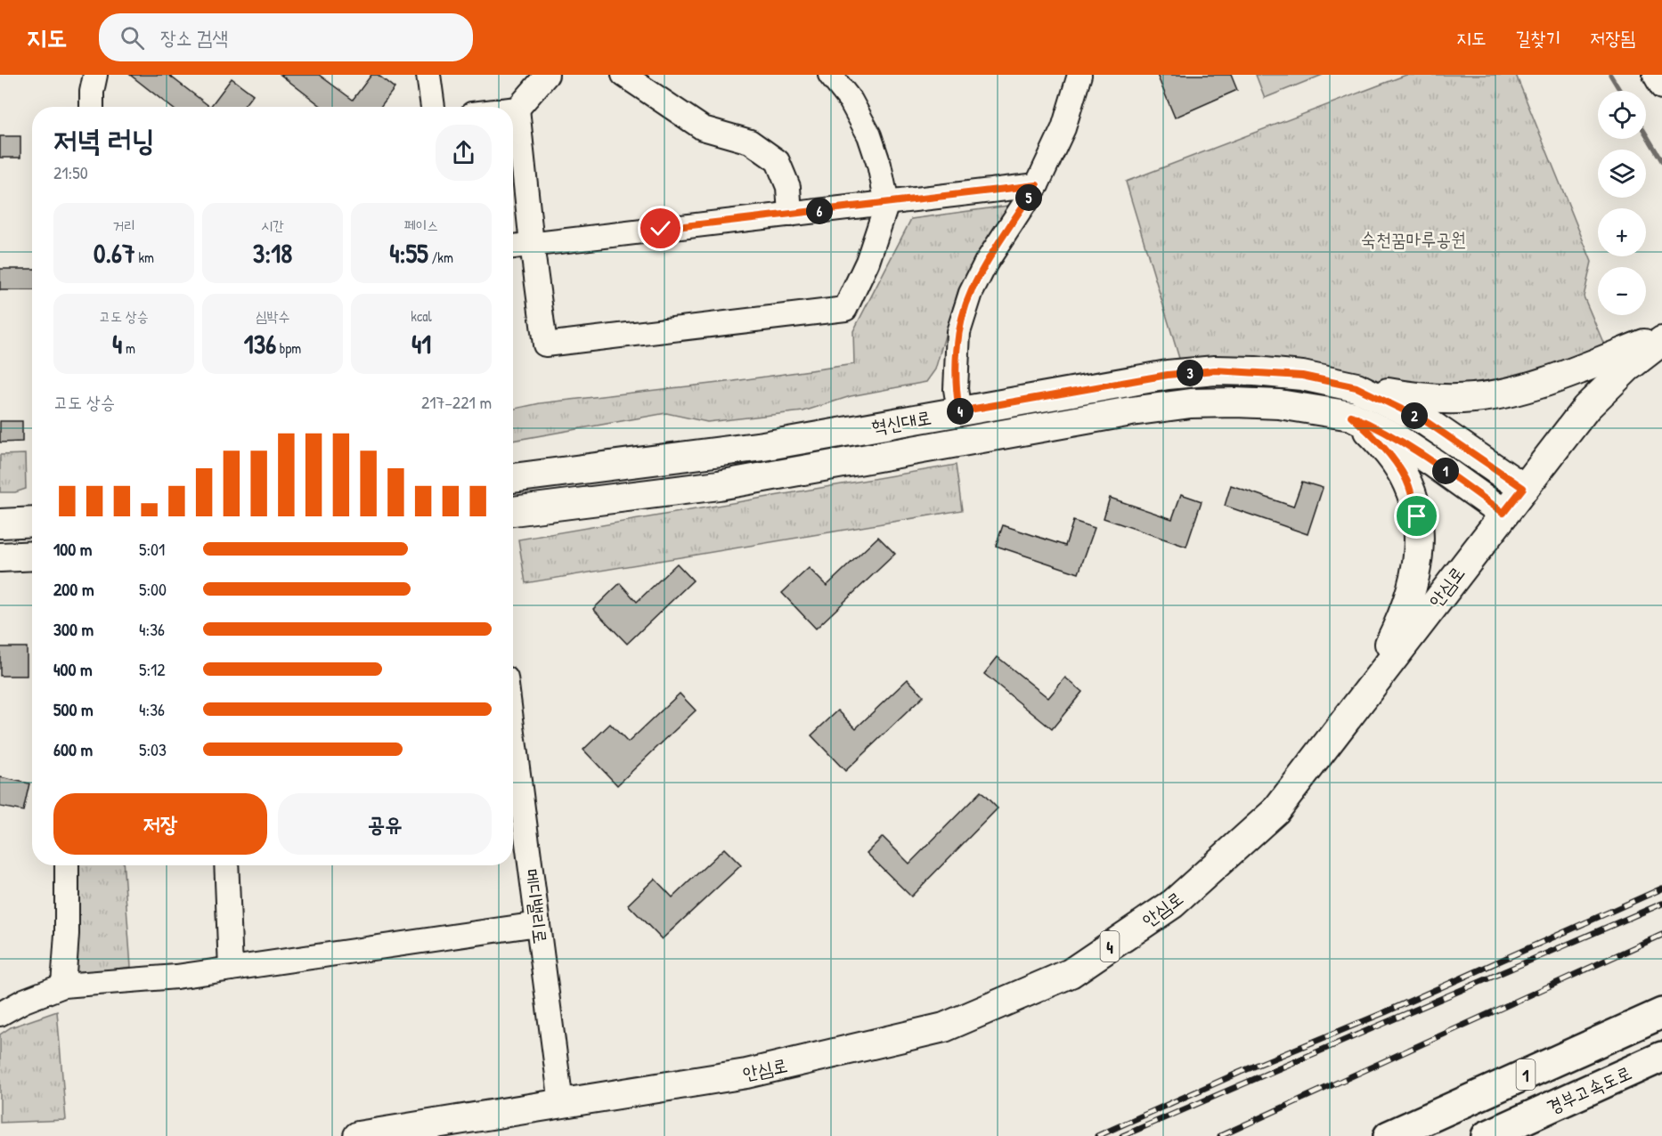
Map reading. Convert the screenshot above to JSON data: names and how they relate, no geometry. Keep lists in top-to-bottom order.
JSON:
{
  "streets": {
    "highway": ["1", "경부고속도로"],
    "main road": ["혁신대로", "안심로", "4"],
    "street": ["메디밸리로"]
  },
  "crossings": [
    ["혁신대로", "안심로"],
    ["안심로", "메디밸리로"]
  ],
  "parks": ["숙천꿈마루공원"],
  "page": {
    "header": "지도",
    "search": "장소 검색",
    "nav": ["지도", "길찾기", "저장됨"],
    "map_buttons": ["+", "−"],
    "heading": ["저녁 러닝", "21:50"],
    "pins": [
      "5",
      "6",
      "3",
      "4",
      "2",
      "1"
    ],
    "stats": [
      ["거리", "0.67 km"],
      ["시간", "3:18"],
      ["페이스", "4:55 /km"],
      ["고도 상승", "4 m"],
      ["심박수", "136 bpm"],
      ["kcal", "41"]
    ],
    "chart": ["고도 상승", "217–221 m"],
    "list": [
      {
        "name": "100 m",
        "note": "5:01"
      },
      {
        "name": "200 m",
        "note": "5:00"
      },
      {
        "name": "300 m",
        "note": "4:36"
      },
      {
        "name": "400 m",
        "note": "5:12"
      },
      {
        "name": "500 m",
        "note": "4:36"
      },
      {
        "name": "600 m",
        "note": "5:03"
      }
    ],
    "buttons": ["저장", "공유"]
  }
}
